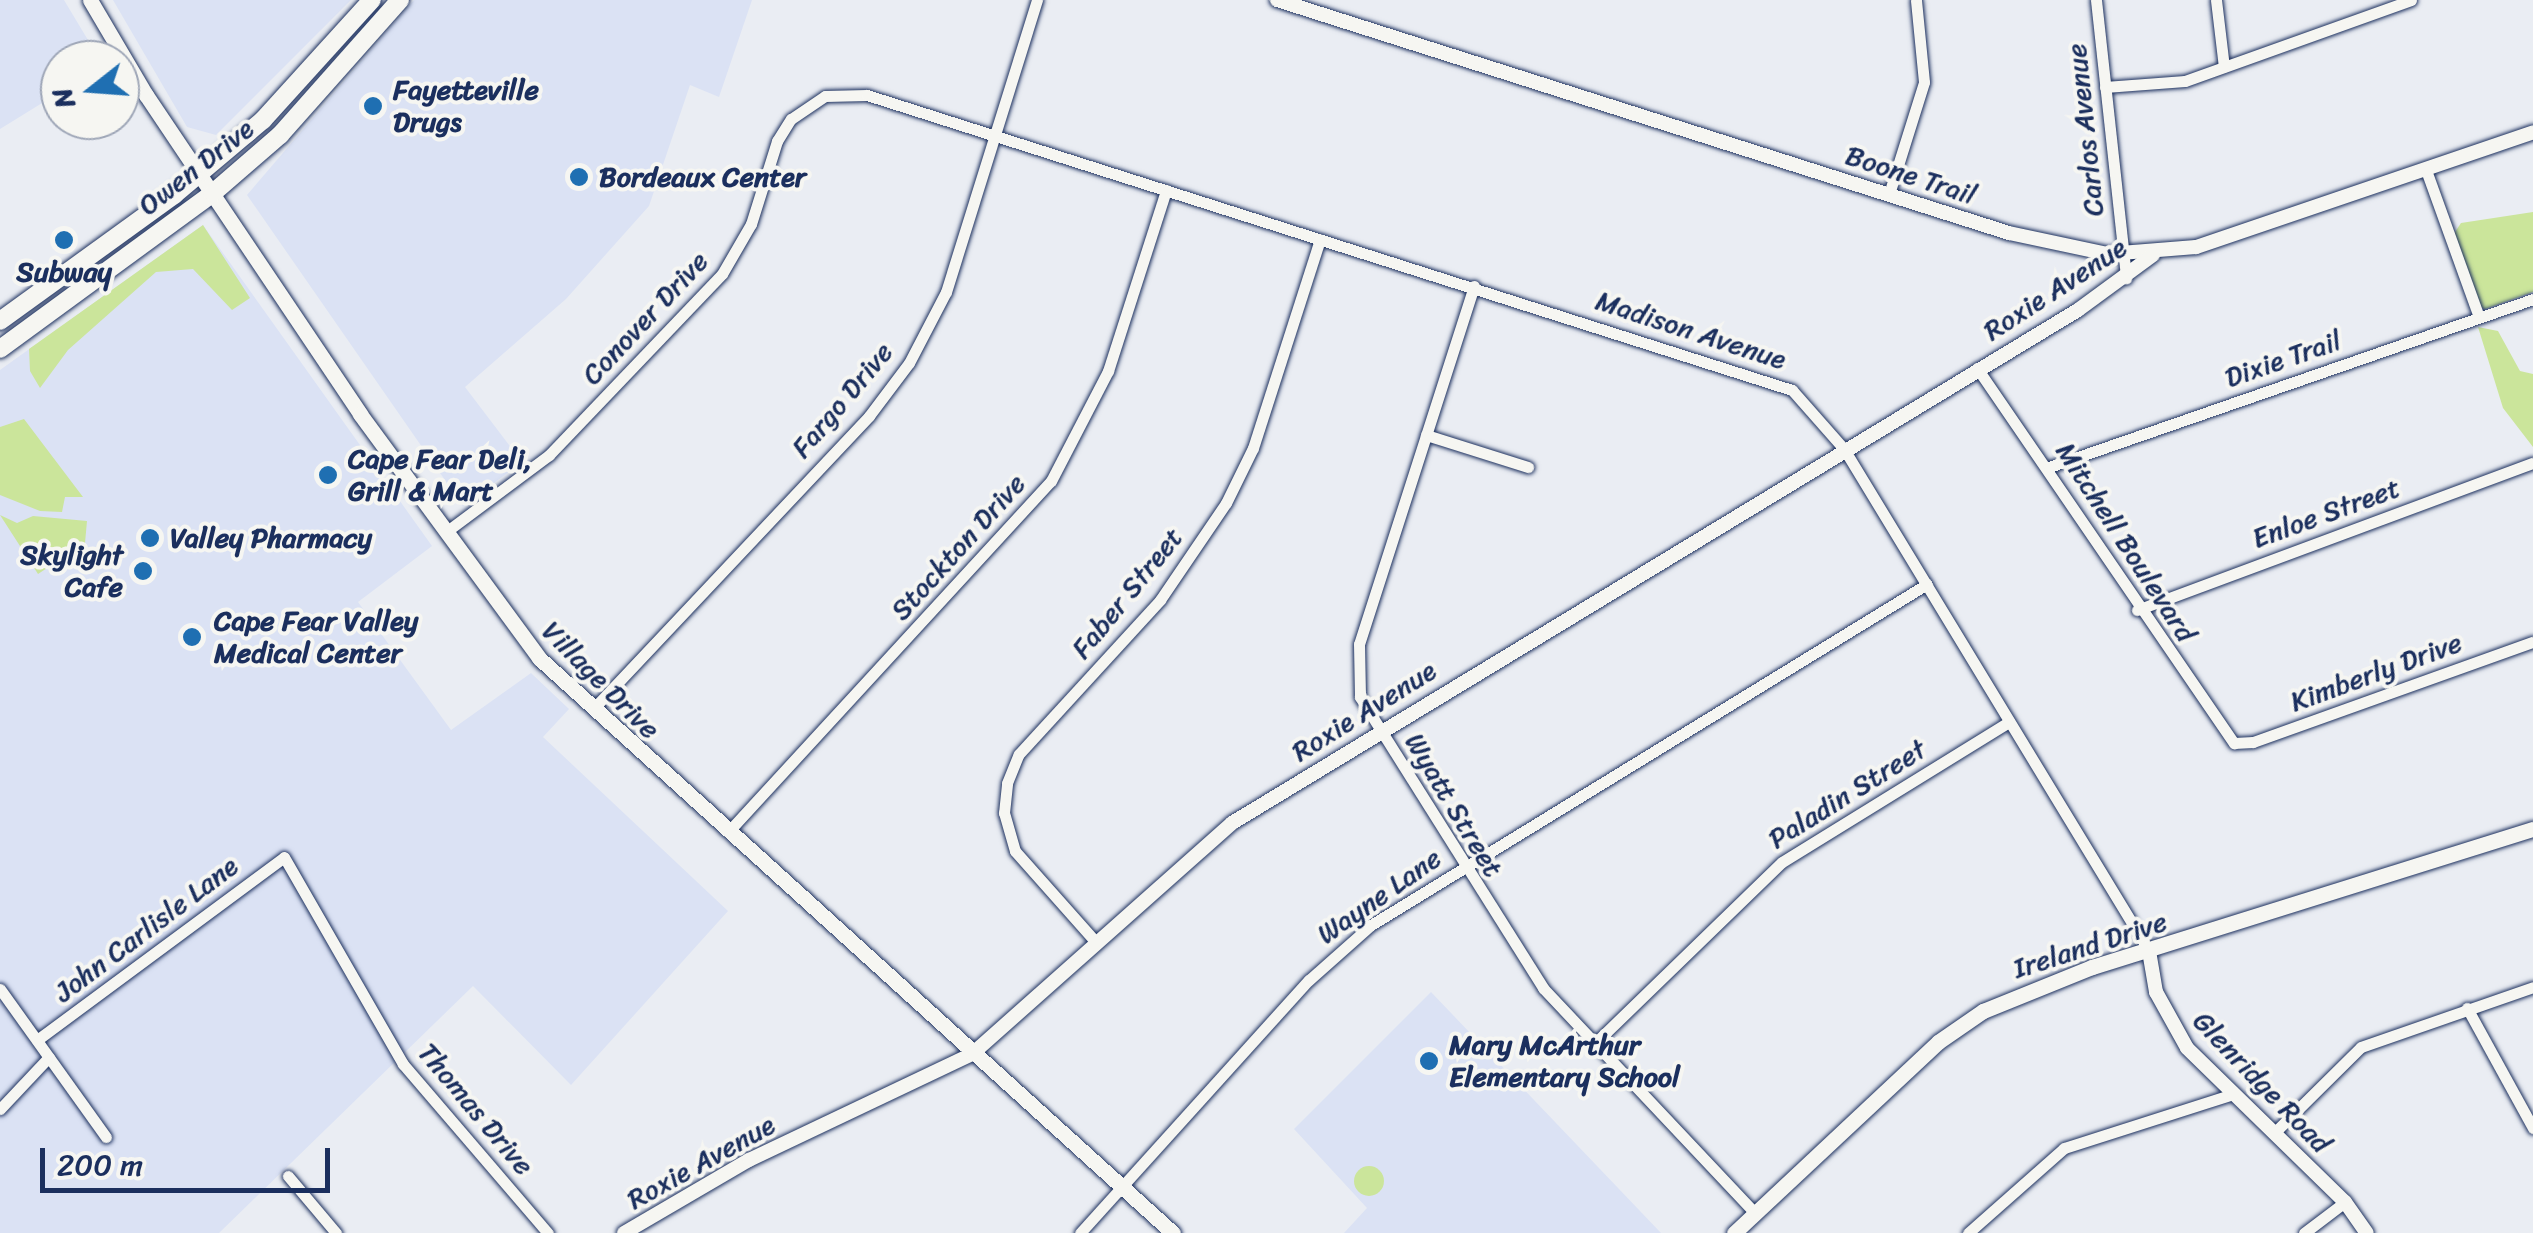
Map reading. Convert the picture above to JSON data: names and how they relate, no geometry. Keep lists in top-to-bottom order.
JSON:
{
  "streets": {
    "highway": ["Owen Drive"],
    "main road": ["Village Drive", "Ireland Drive"],
    "street": [
      "Carlos Avenue",
      "Boone Trail",
      "Roxie Avenue",
      "Conover Drive",
      "Madison Avenue",
      "Dixie Trail",
      "Fargo Drive",
      "Enloe Street",
      "Mitchell Boulevard",
      "Stockton Drive",
      "Faber Street",
      "Kimberly Drive",
      "Paladin Street",
      "Wyatt Street",
      "Wayne Lane",
      "John Carlisle Lane",
      "Glenridge Road",
      "Thomas Drive"
    ]
  },
  "crossings": [
    ["Carlos Avenue", "Boone Trail"],
    ["Carlos Avenue", "Roxie Avenue"],
    ["Owen Drive", "Village Drive"],
    ["Boone Trail", "Roxie Avenue"],
    ["Roxie Avenue", "Madison Avenue"],
    ["Roxie Avenue", "Mitchell Boulevard"],
    ["Roxie Avenue", "Faber Street"],
    ["Roxie Avenue", "Village Drive"],
    ["Roxie Avenue", "Wyatt Street"],
    ["Conover Drive", "Madison Avenue"],
    ["Conover Drive", "Fargo Drive"],
    ["Conover Drive", "Village Drive"],
    ["Madison Avenue", "Fargo Drive"],
    ["Madison Avenue", "Stockton Drive"],
    ["Madison Avenue", "Faber Street"],
    ["Madison Avenue", "Paladin Street"],
    ["Madison Avenue", "Wyatt Street"],
    ["Madison Avenue", "Wayne Lane"],
    ["Madison Avenue", "Ireland Drive"],
    ["Madison Avenue", "Glenridge Road"],
    ["Dixie Trail", "Mitchell Boulevard"],
    ["Fargo Drive", "Village Drive"],
    ["Enloe Street", "Mitchell Boulevard"],
    ["Mitchell Boulevard", "Kimberly Drive"],
    ["Stockton Drive", "Village Drive"],
    ["Village Drive", "Wayne Lane"],
    ["Paladin Street", "Wyatt Street"],
    ["Wyatt Street", "Wayne Lane"],
    ["Wyatt Street", "Ireland Drive"],
    ["John Carlisle Lane", "Thomas Drive"],
    ["Ireland Drive", "Glenridge Road"]
  ],
  "places": [
    "Fayetteville Drugs",
    "Bordeaux Center",
    "Subway",
    "Cape Fear Deli, Grill & Mart",
    "Valley Pharmacy",
    "Skylight Cafe",
    "Cape Fear Valley Medical Center",
    "Mary McArthur Elementary School"
  ],
  "scale_bar": "200 m",
  "north": "left"
}
